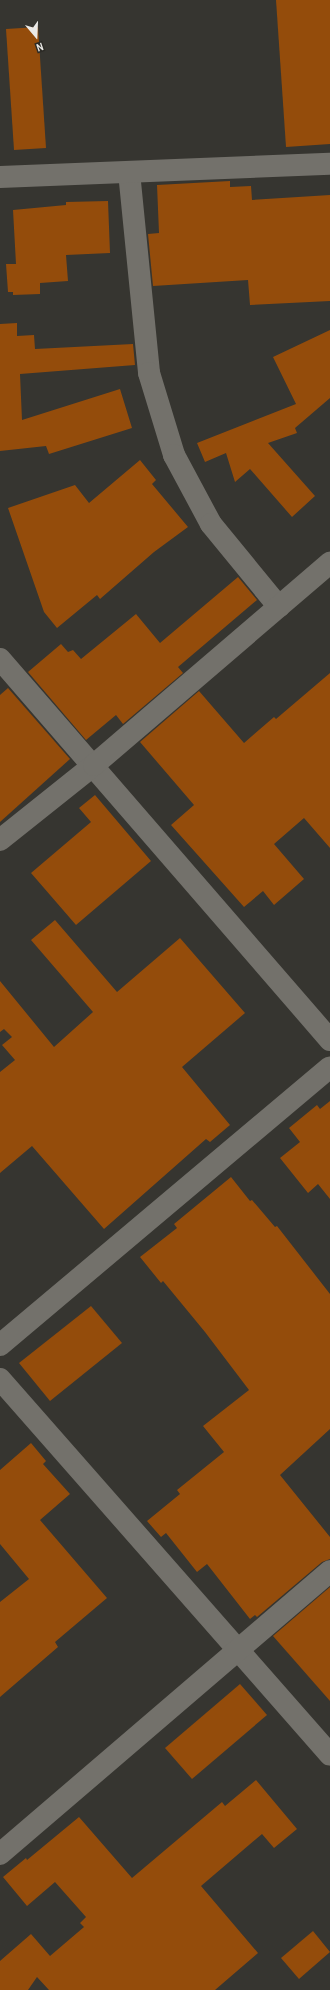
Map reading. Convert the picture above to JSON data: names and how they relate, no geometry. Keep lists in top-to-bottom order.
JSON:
{
  "north": "bottom"
}
